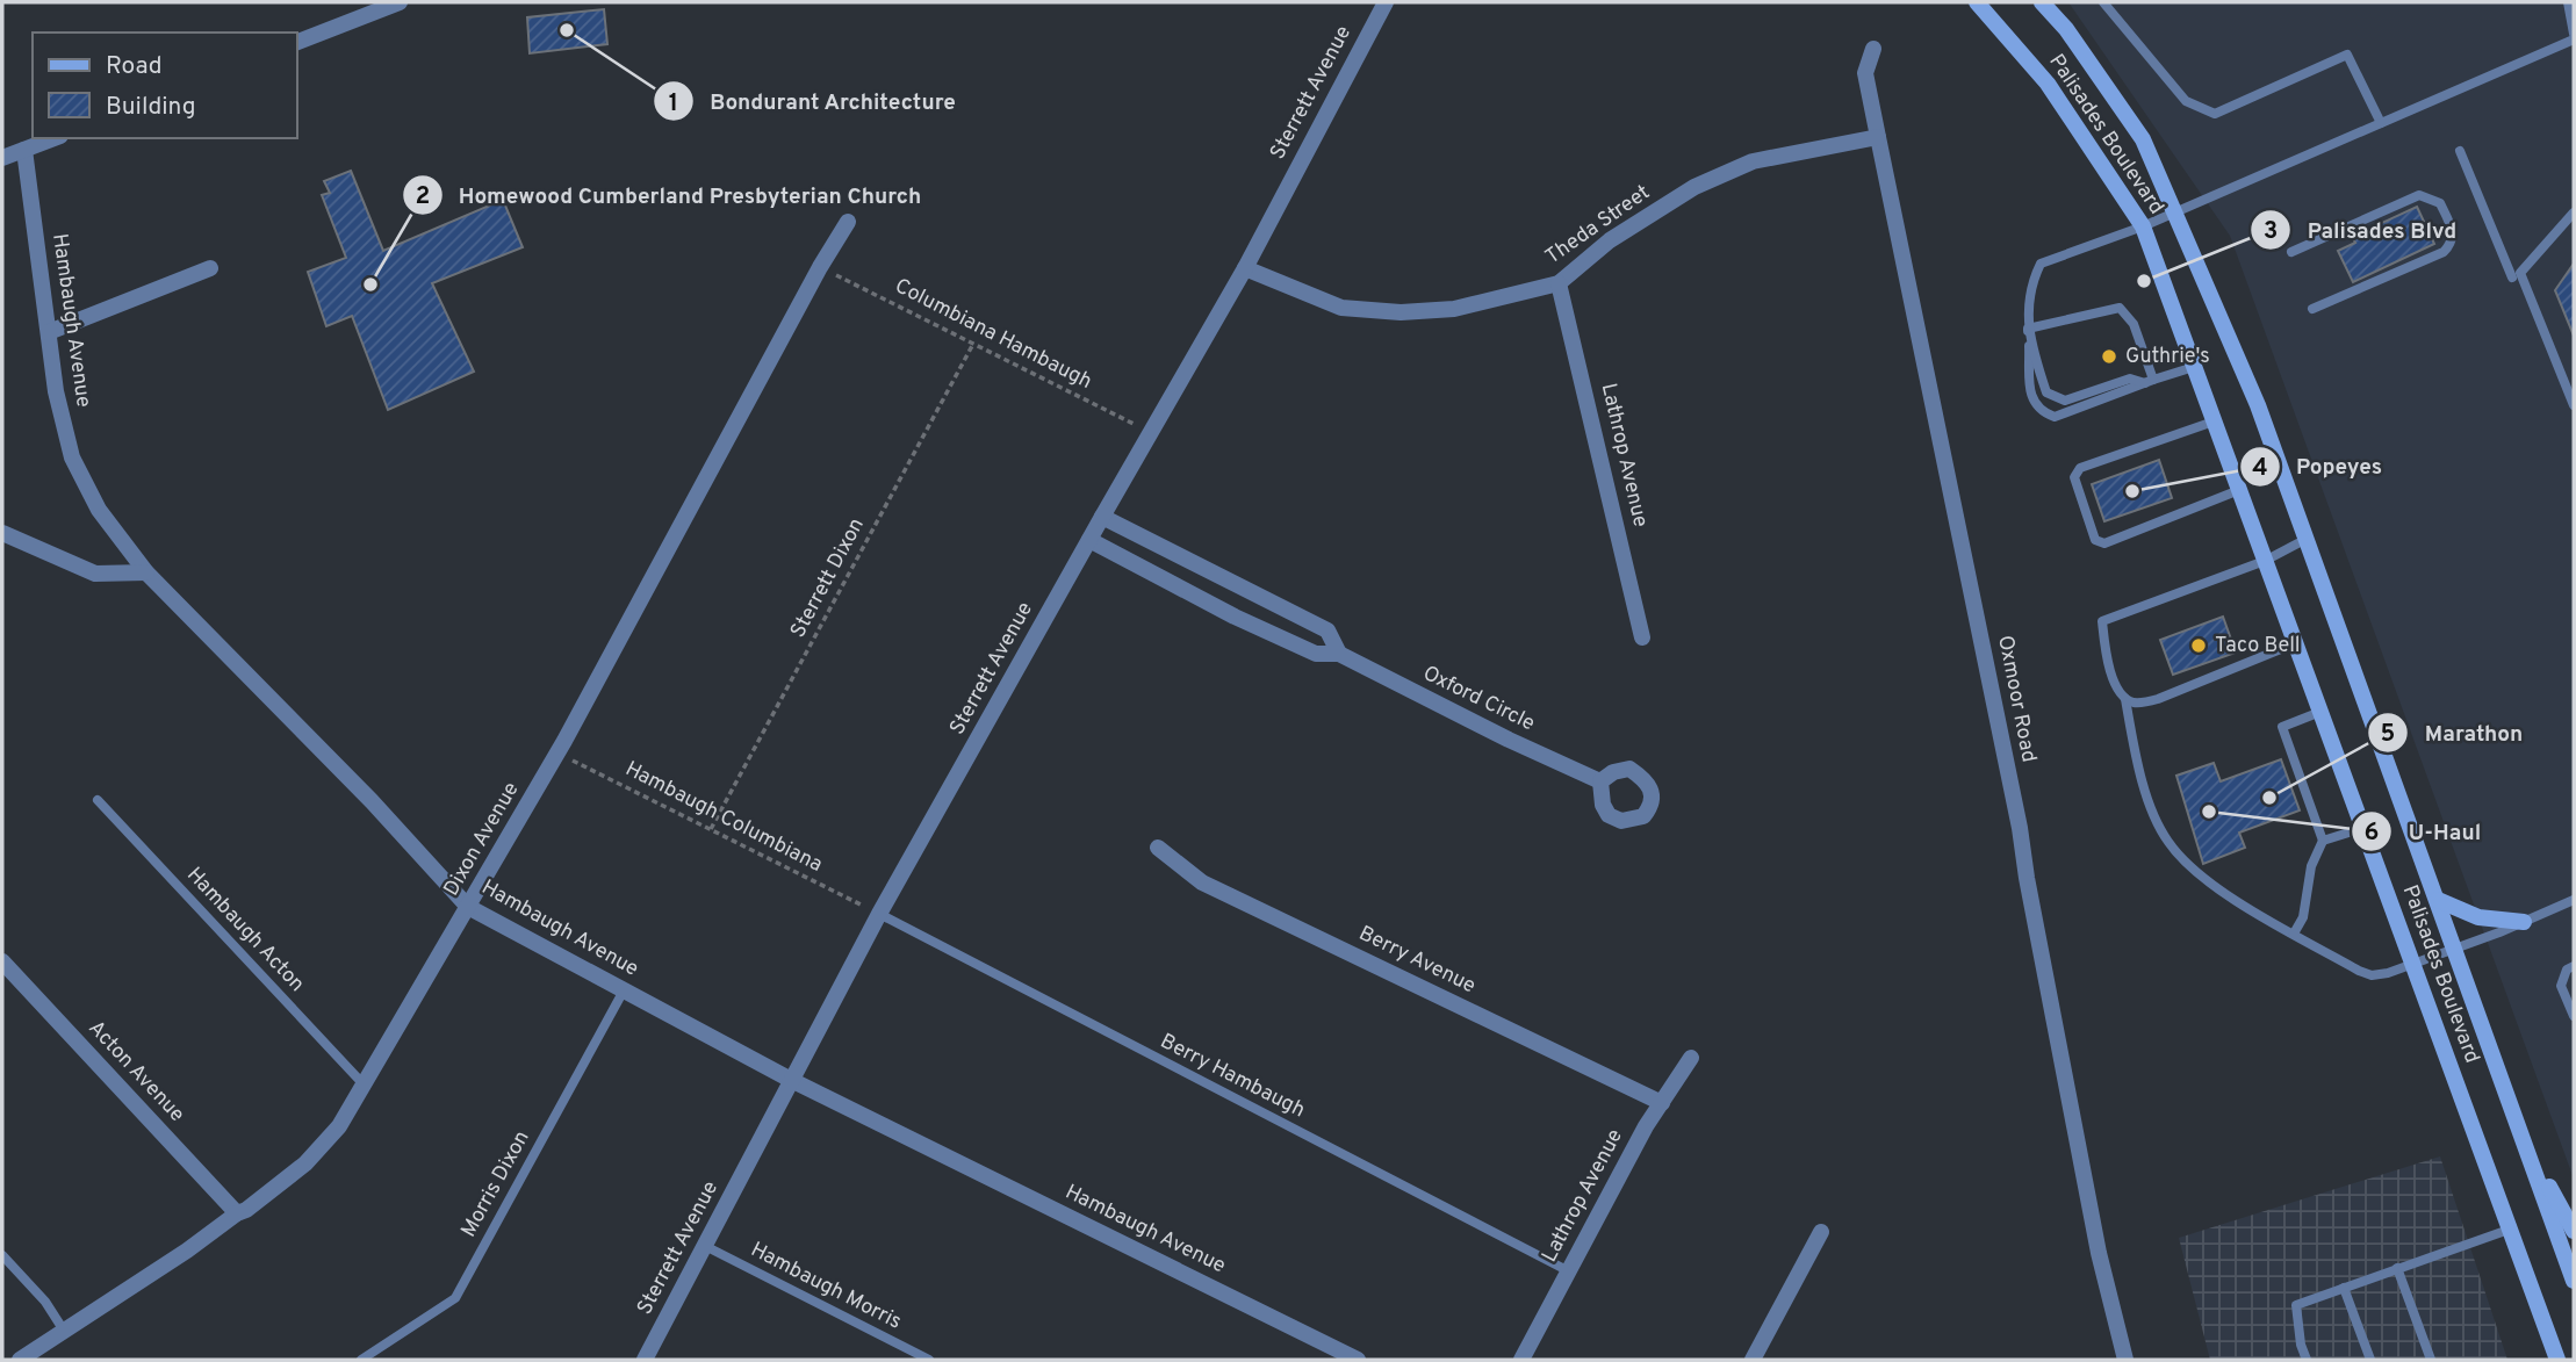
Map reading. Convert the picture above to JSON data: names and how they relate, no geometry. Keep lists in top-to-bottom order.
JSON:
{
  "streets": {
    "main road": ["Palisades Boulevard"],
    "street": [
      "Sterrett Avenue",
      "Theda Street",
      "Hambaugh Avenue",
      "Lathrop Avenue",
      "Oxford Circle",
      "Oxmoor Road",
      "Dixon Avenue",
      "Berry Avenue",
      "Acton Avenue"
    ],
    "lane": [
      "Hambaugh Acton",
      "Berry Hambaugh",
      "Morris Dixon",
      "Hambaugh Morris"
    ],
    "path": ["Columbiana Hambaugh", "Sterrett Dixon", "Hambaugh Columbiana"]
  },
  "crossings": [
    ["Sterrett Avenue", "Theda Street"],
    ["Sterrett Avenue", "Hambaugh Avenue"],
    ["Sterrett Avenue", "Columbiana Hambaugh"],
    ["Sterrett Avenue", "Oxford Circle"],
    ["Sterrett Avenue", "Hambaugh Columbiana"],
    ["Sterrett Avenue", "Berry Hambaugh"],
    ["Sterrett Avenue", "Hambaugh Morris"],
    ["Theda Street", "Lathrop Avenue"],
    ["Theda Street", "Oxmoor Road"],
    ["Hambaugh Avenue", "Dixon Avenue"],
    ["Hambaugh Avenue", "Morris Dixon"],
    ["Columbiana Hambaugh", "Sterrett Dixon"],
    ["Columbiana Hambaugh", "Dixon Avenue"],
    ["Lathrop Avenue", "Berry Avenue"],
    ["Lathrop Avenue", "Berry Hambaugh"],
    ["Sterrett Dixon", "Hambaugh Columbiana"],
    ["Hambaugh Columbiana", "Dixon Avenue"],
    ["Hambaugh Columbiana", "Berry Hambaugh"],
    ["Dixon Avenue", "Hambaugh Acton"],
    ["Dixon Avenue", "Acton Avenue"]
  ],
  "places": [
    "Bondurant Architecture",
    "Palisades Blvd",
    "Homewood Cumberland Presbyterian Church",
    "Guthrie's",
    "Popeyes",
    "Taco Bell",
    "Marathon",
    "U-Haul"
  ],
  "legend": ["Road", "Building"]
}
